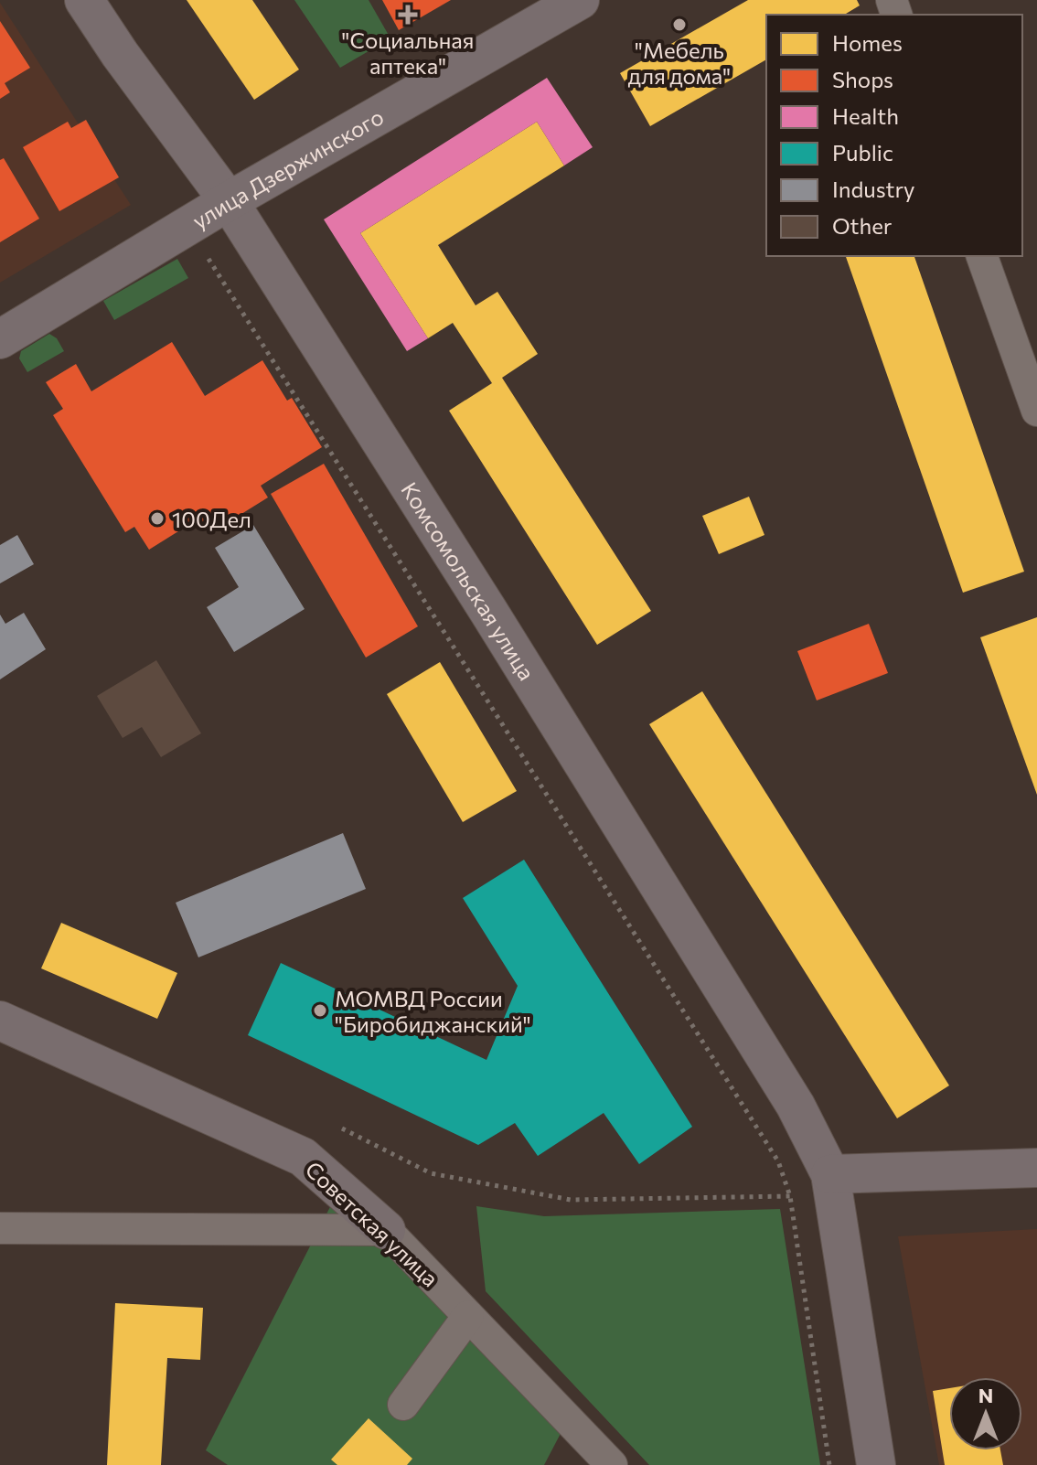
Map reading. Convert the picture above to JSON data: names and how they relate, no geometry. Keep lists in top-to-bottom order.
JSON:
{
  "streets": {
    "main road": ["улица Дзержинского", "Комсомольская улица", "Советская улица"]
  },
  "crossings": [
    ["улица Дзержинского", "Комсомольская улица"]
  ],
  "places": {
    "health": ["\"Социальная аптека\""],
    "other": ["\"Мебель для дома\"", "100Дел", "МОМВД России \"Биробиджанский\""]
  },
  "legend": [
    "Homes",
    "Shops",
    "Health",
    "Public",
    "Industry",
    "Other"
  ],
  "north": "top"
}
